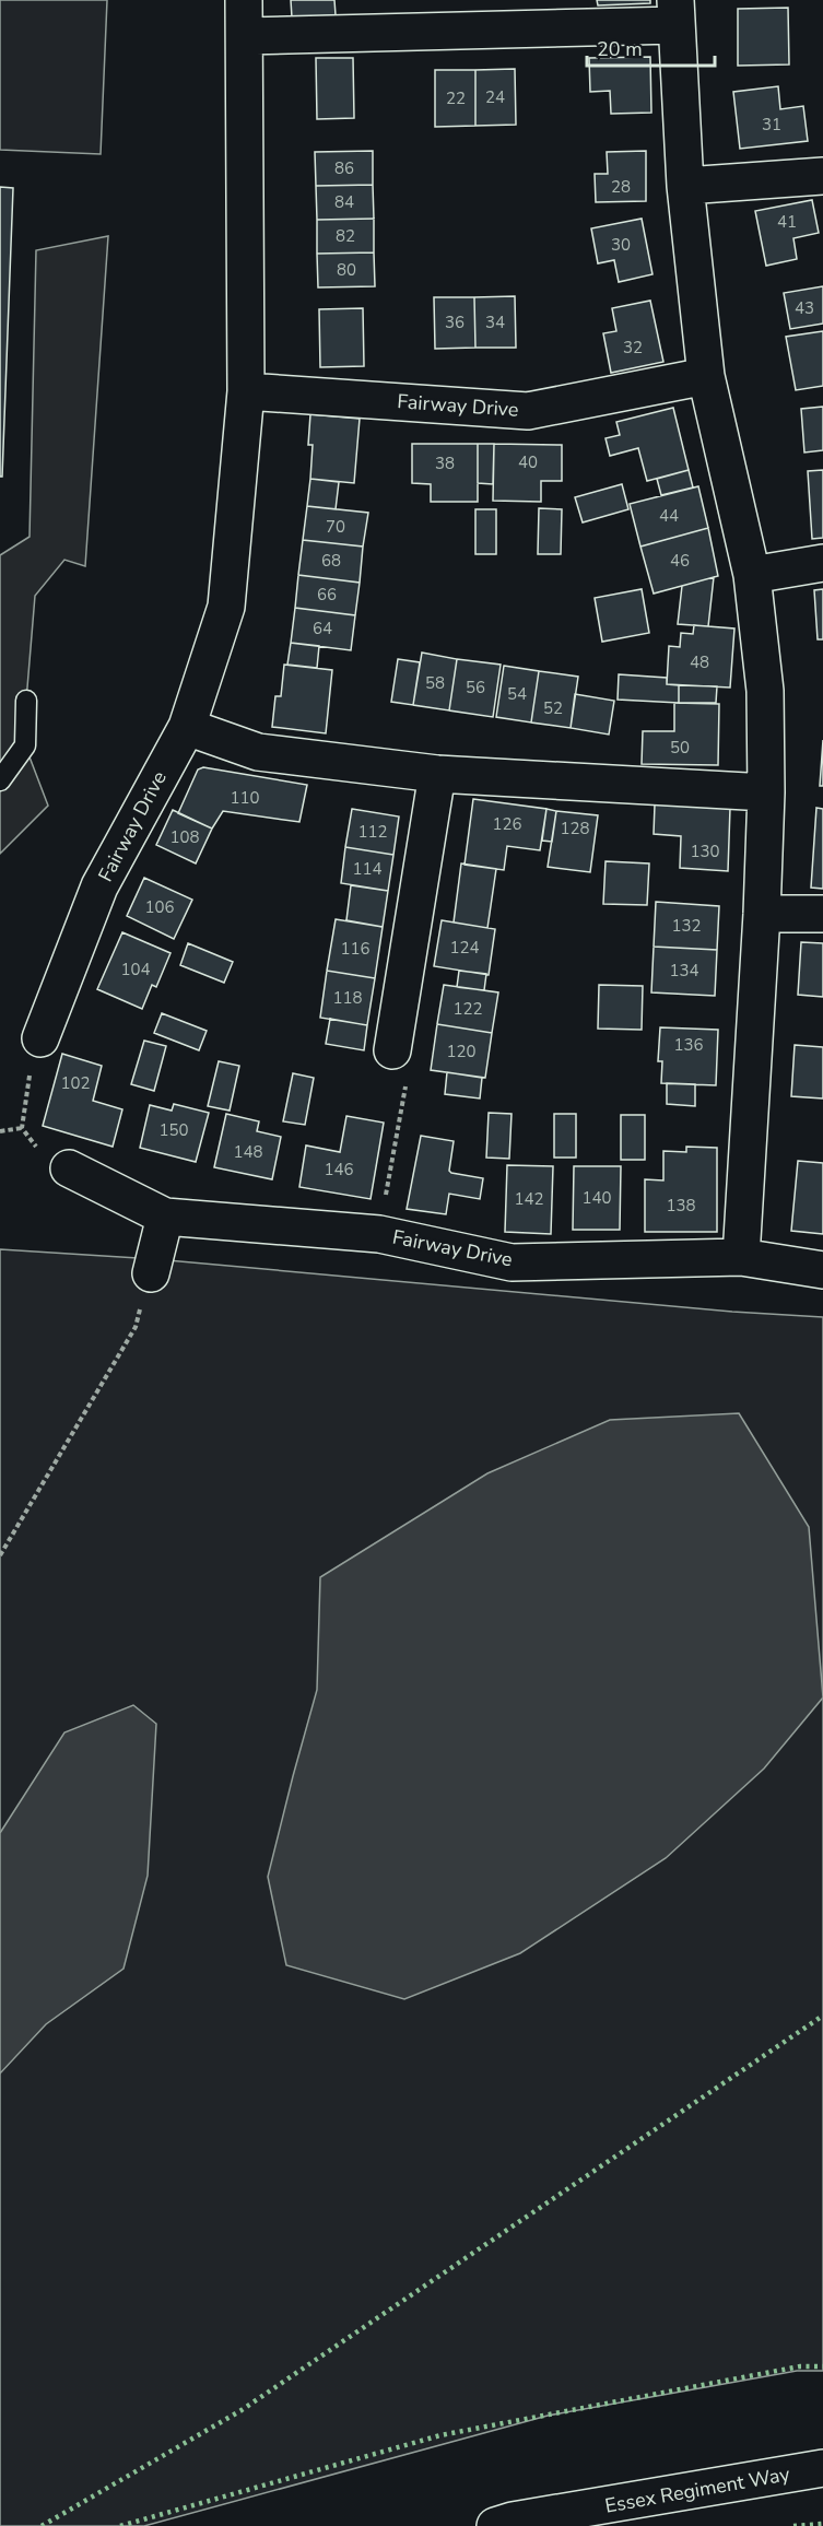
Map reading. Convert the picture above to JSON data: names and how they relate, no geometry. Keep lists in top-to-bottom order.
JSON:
{
  "streets": {
    "street": ["Fairway Drive", "Essex Regiment Way"]
  },
  "house_numbers": [
    "24",
    "22",
    "31",
    "86",
    "28",
    "84",
    "41",
    "82",
    "30",
    "80",
    "43",
    "36",
    "34",
    "32",
    "40",
    "38",
    "44",
    "70",
    "68",
    "46",
    "66",
    "64",
    "48",
    "58",
    "56",
    "54",
    "52",
    "50",
    "110",
    "126",
    "128",
    "112",
    "108",
    "130",
    "114",
    "106",
    "132",
    "124",
    "116",
    "104",
    "134",
    "118",
    "122",
    "136",
    "120",
    "102",
    "150",
    "148",
    "146",
    "140",
    "142",
    "138"
  ],
  "scale_bar": "20 m"
}
